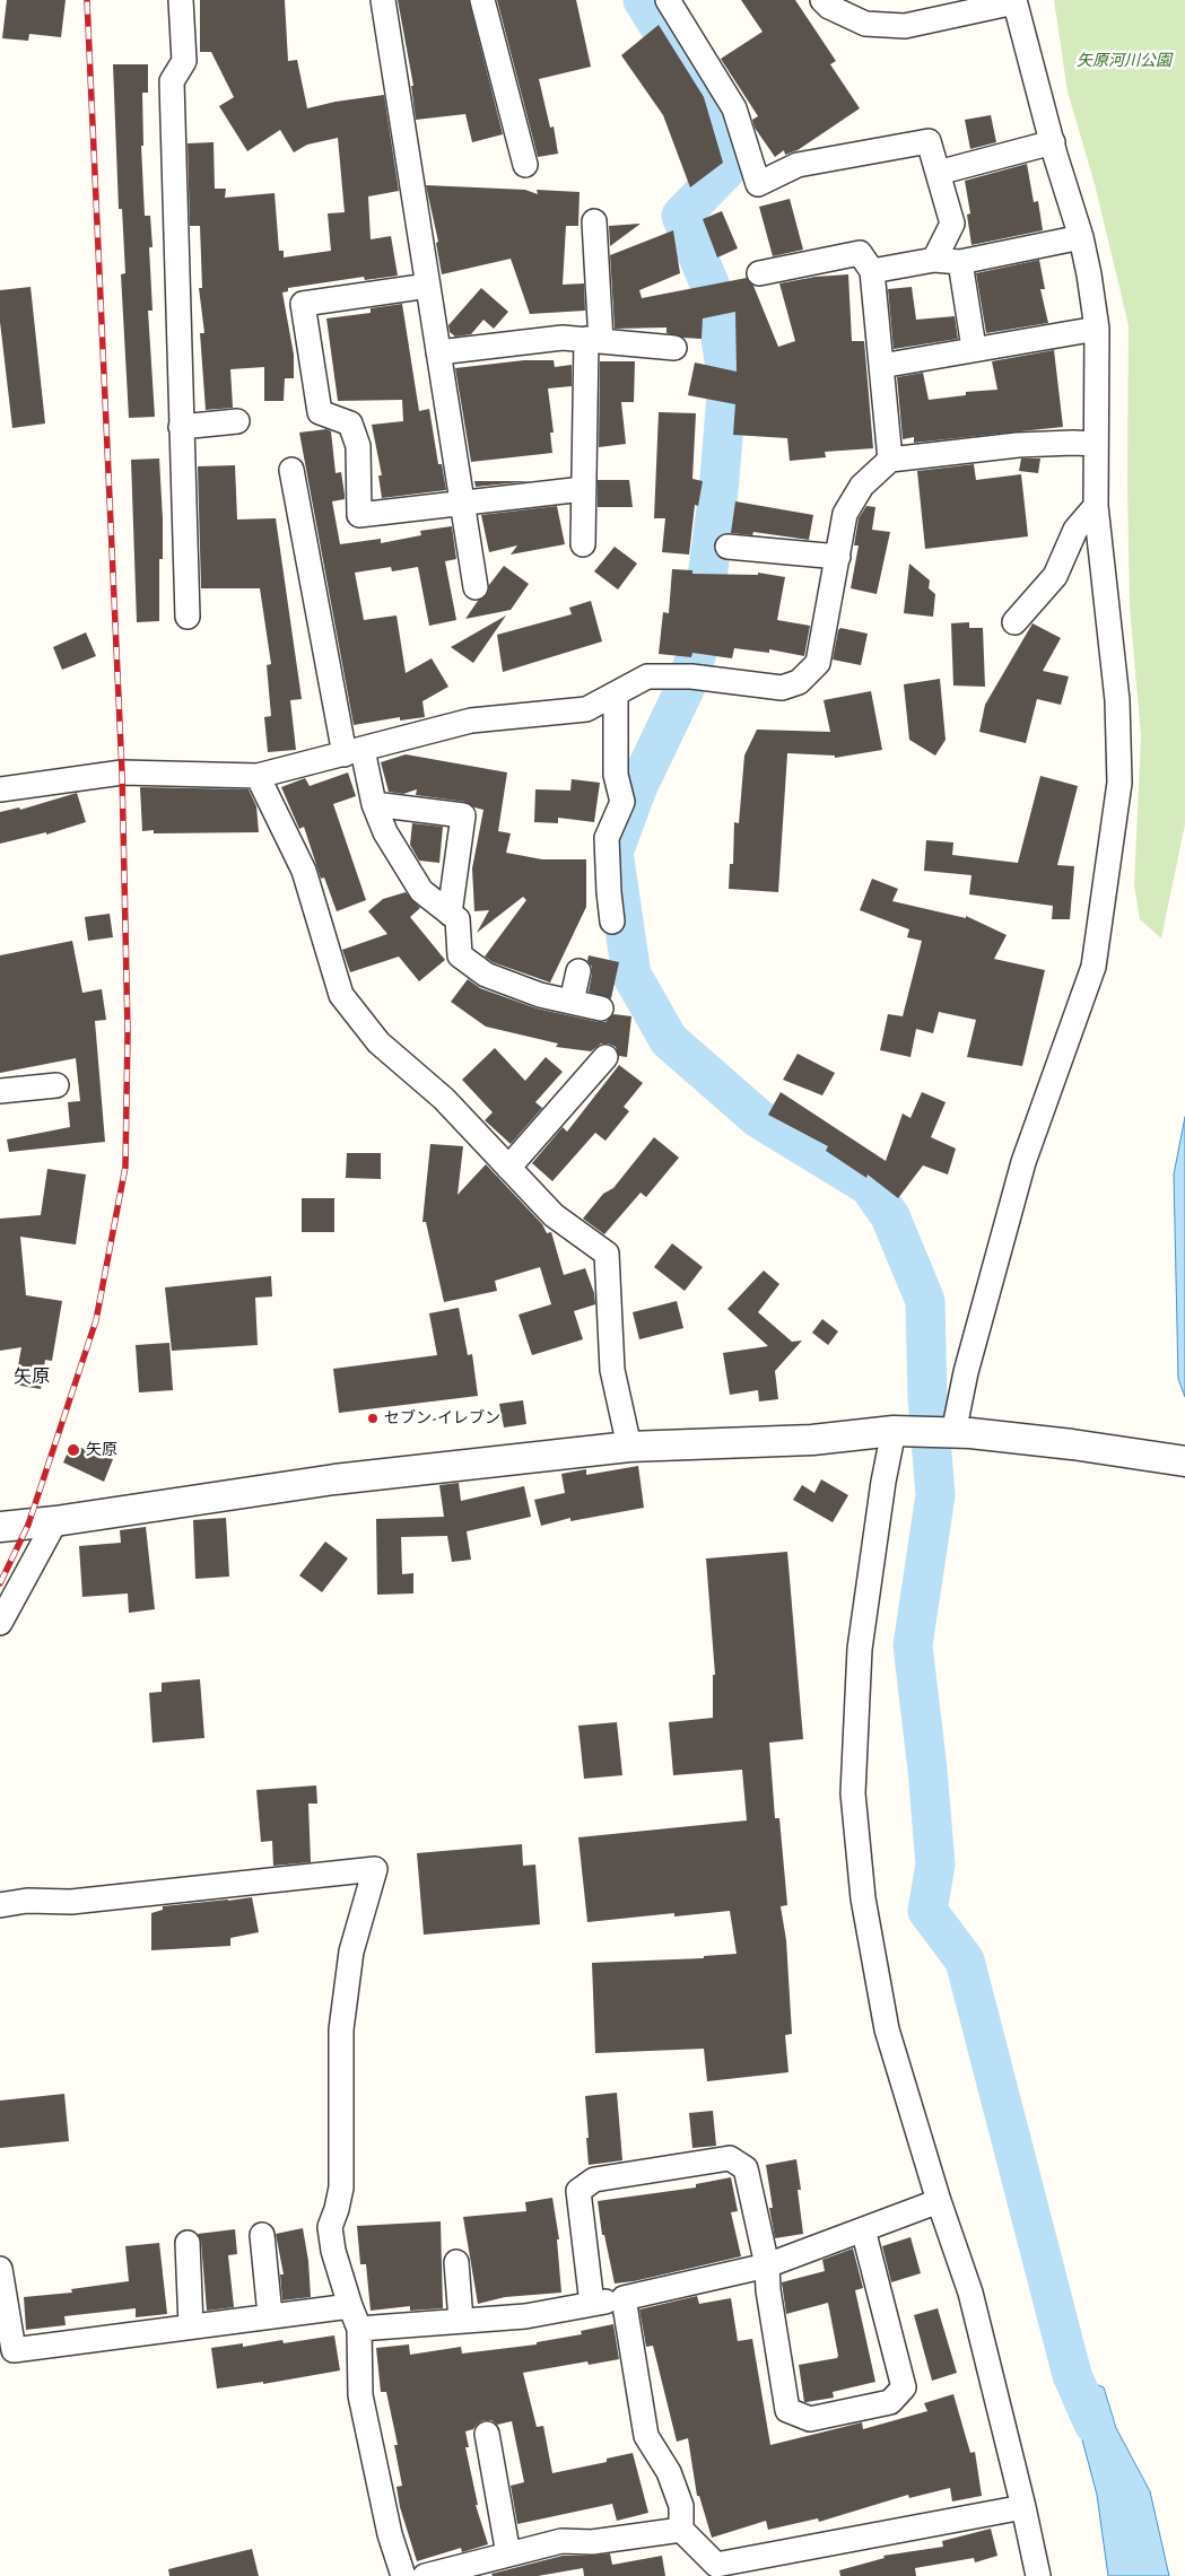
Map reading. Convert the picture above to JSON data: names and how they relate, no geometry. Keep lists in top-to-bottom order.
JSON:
{
  "districts": ["矢原"],
  "parks": ["矢原河川公園"],
  "places": ["セブン-イレブン", "矢原"]
}
